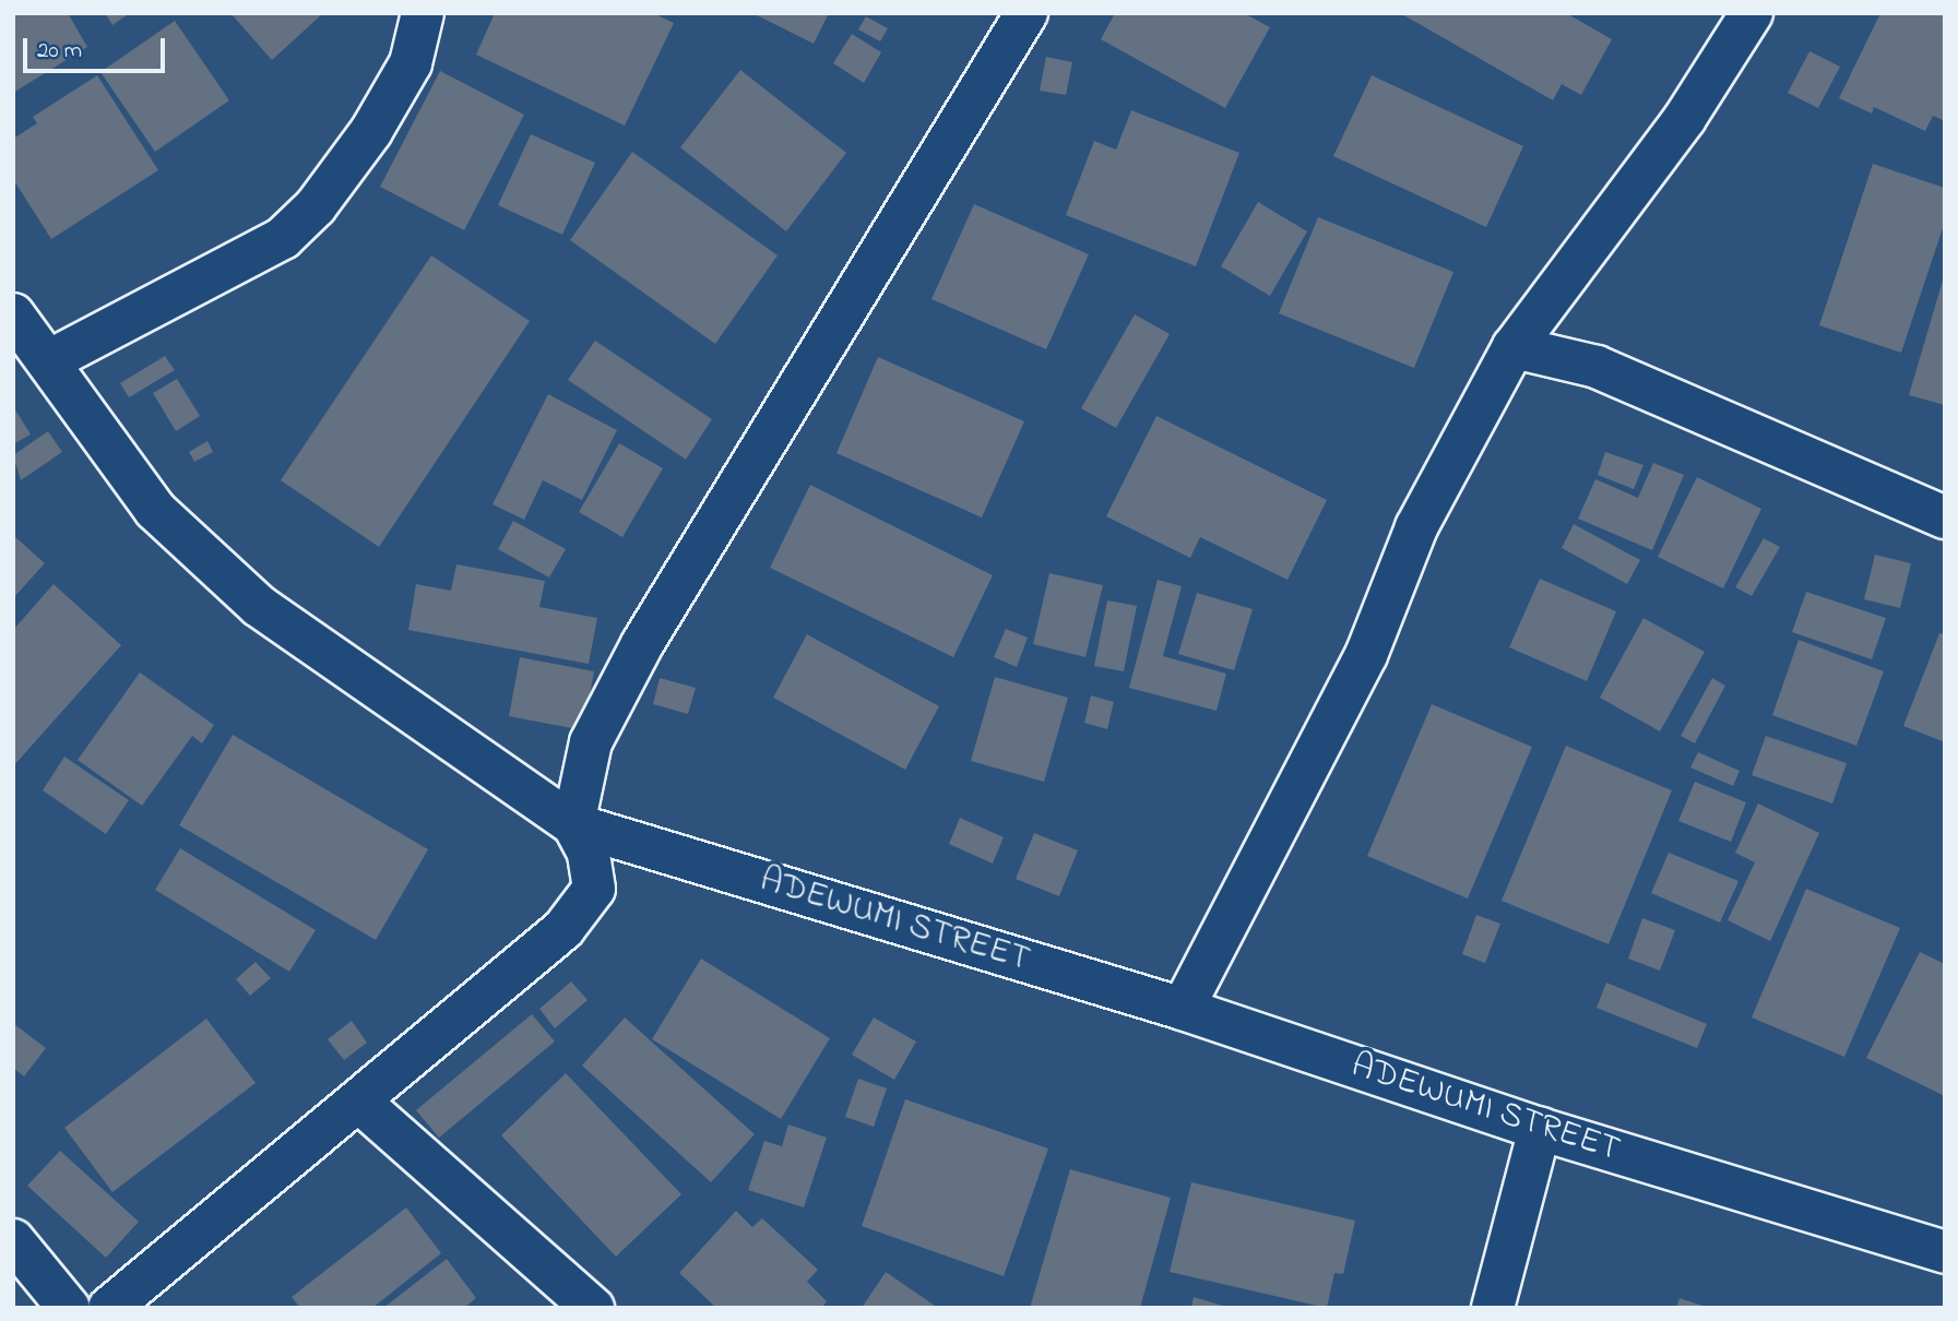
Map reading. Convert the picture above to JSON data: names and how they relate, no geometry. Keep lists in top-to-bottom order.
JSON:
{
  "streets": {
    "street": ["ADEWUMI STREET"]
  },
  "scale_bar": "20 m"
}
